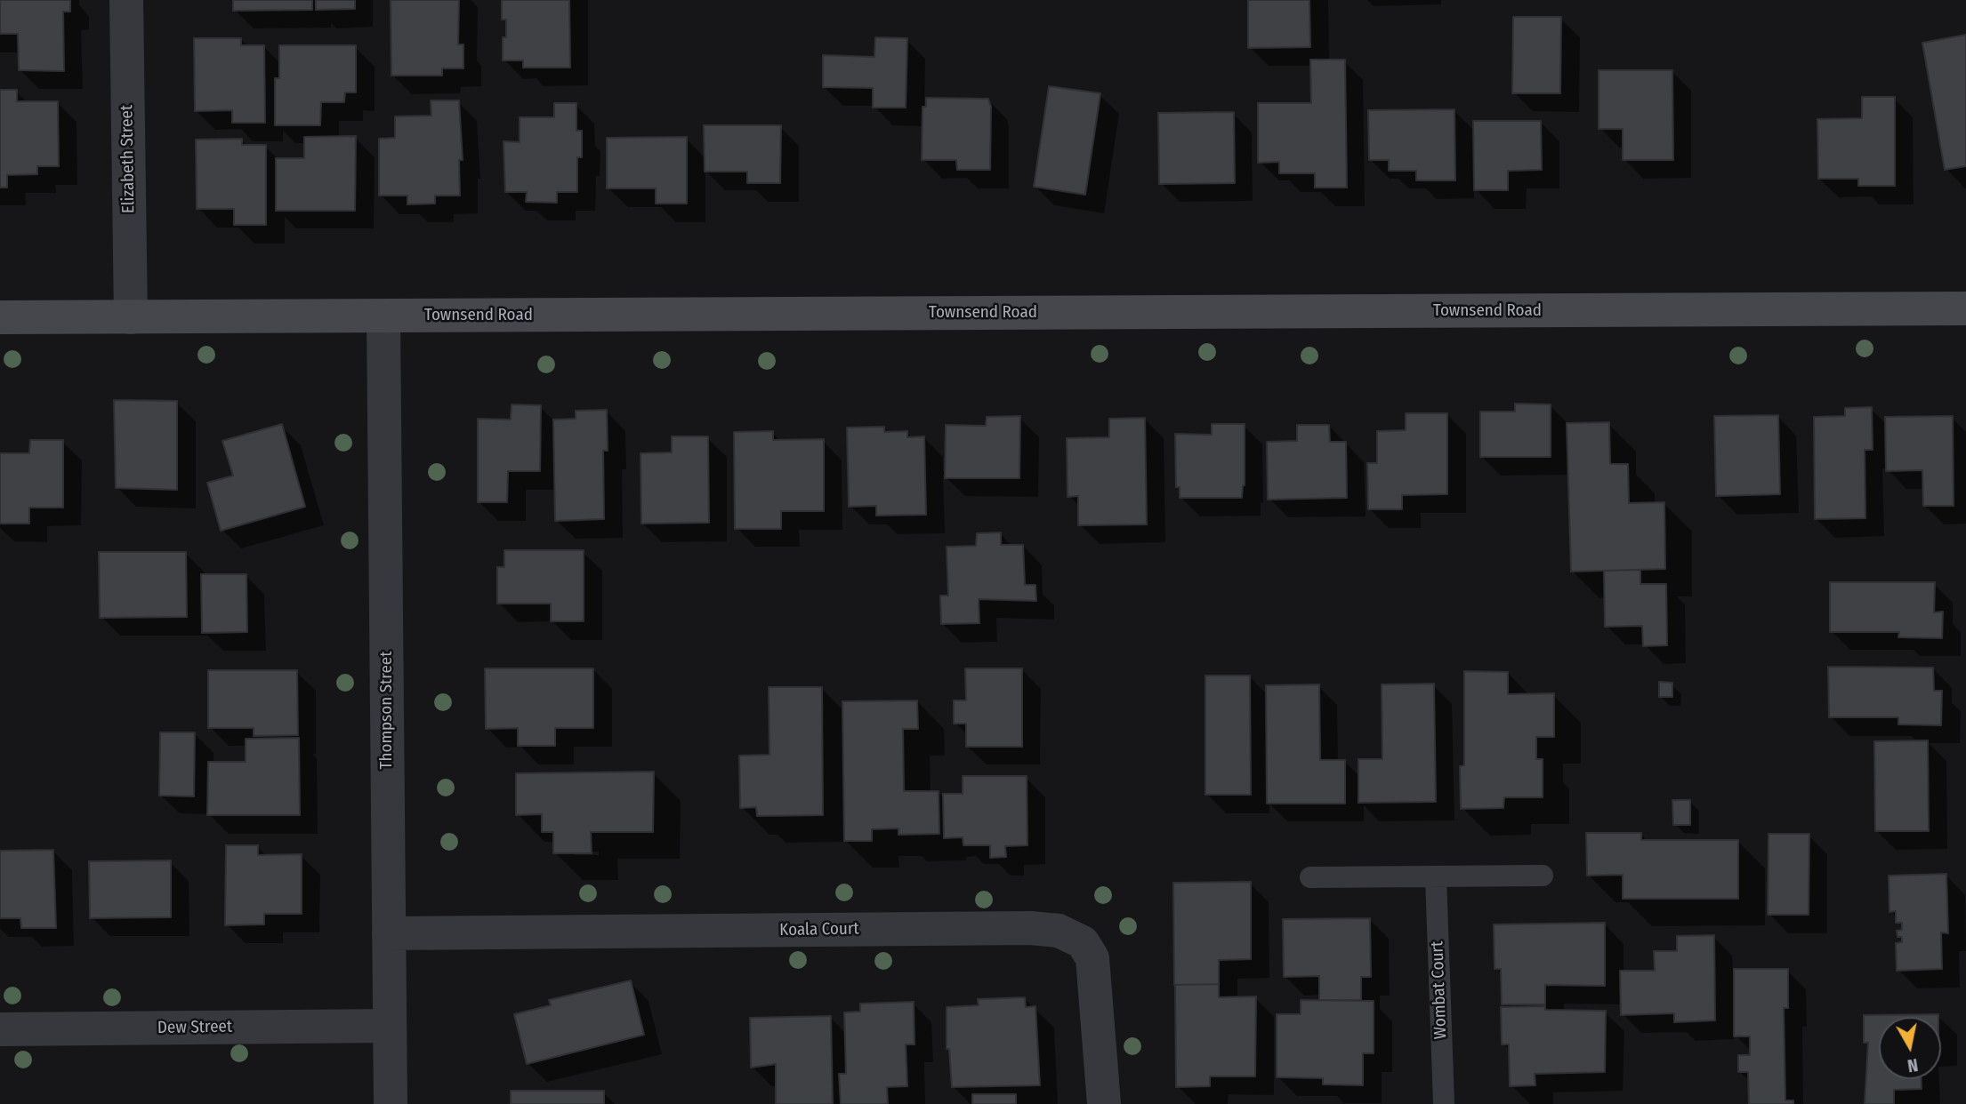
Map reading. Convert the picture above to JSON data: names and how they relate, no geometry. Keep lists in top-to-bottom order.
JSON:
{
  "streets": {
    "main road": ["Townsend Road"],
    "street": [
      "Elizabeth Street",
      "Thompson Street",
      "Koala Court",
      "Dew Street"
    ],
    "lane": ["Wombat Court"]
  },
  "crossings": [
    ["Elizabeth Street", "Townsend Road"],
    ["Townsend Road", "Thompson Street"],
    ["Thompson Street", "Koala Court"],
    ["Thompson Street", "Dew Street"]
  ],
  "north": "bottom"
}
